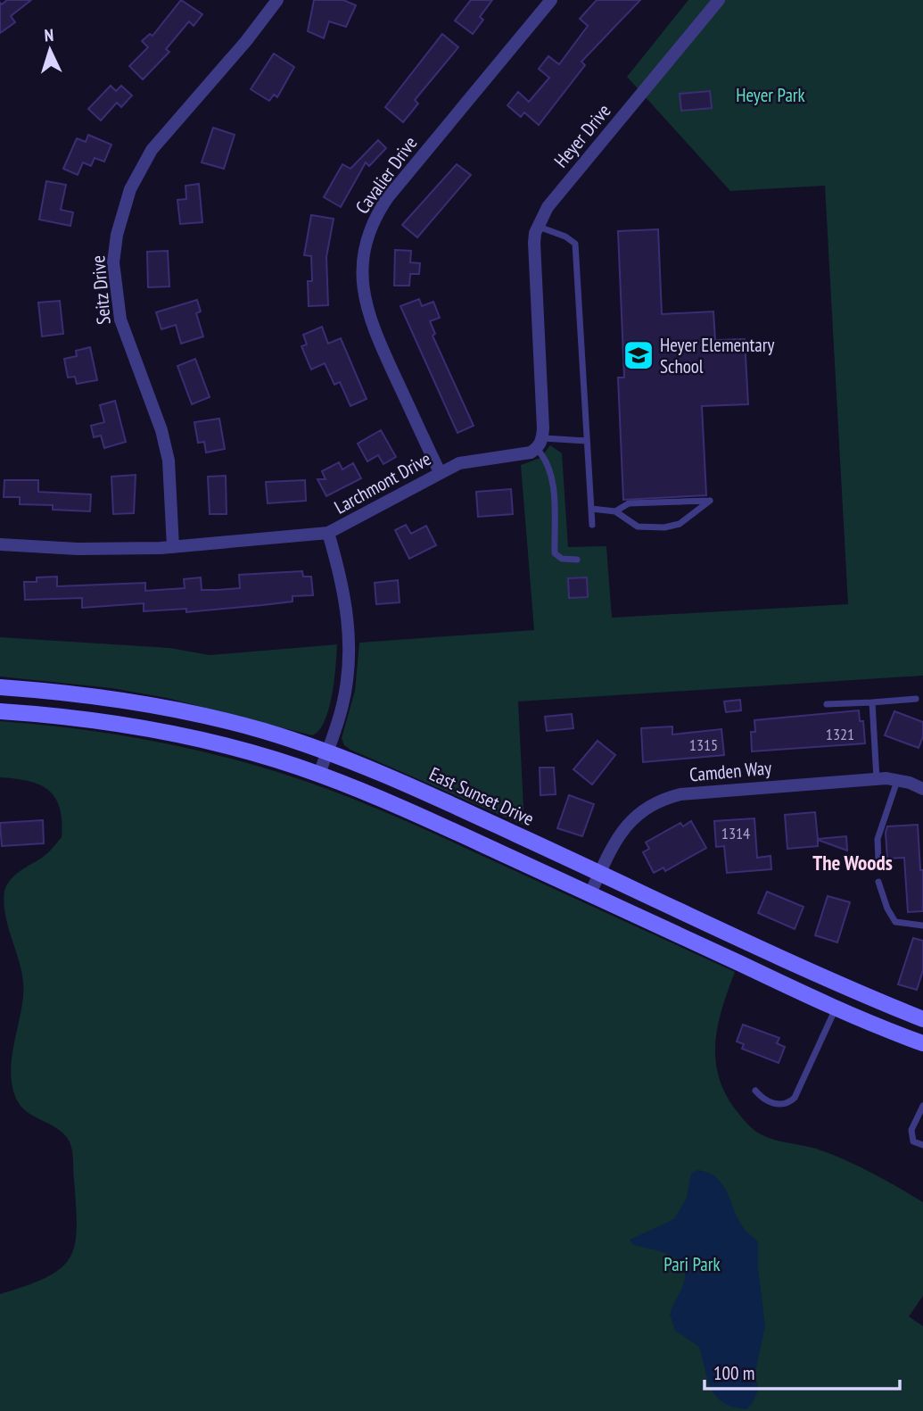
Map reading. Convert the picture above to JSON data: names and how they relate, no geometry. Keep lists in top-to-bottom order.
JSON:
{
  "streets": {
    "main road": ["East Sunset Drive"],
    "street": [
      "Heyer Drive",
      "Cavalier Drive",
      "Seitz Drive",
      "Larchmont Drive",
      "Camden Way"
    ]
  },
  "crossings": [
    ["Heyer Drive", "Larchmont Drive"],
    ["Cavalier Drive", "Larchmont Drive"],
    ["Seitz Drive", "Larchmont Drive"],
    ["Camden Way", "East Sunset Drive"]
  ],
  "districts": ["The Woods"],
  "parks": ["Heyer Park", "Pari Park"],
  "places": {
    "school or university": ["Heyer Elementary School"]
  },
  "house_numbers": ["1321", "1315", "1314"],
  "scale_bar": "100 m",
  "north": "top"
}
